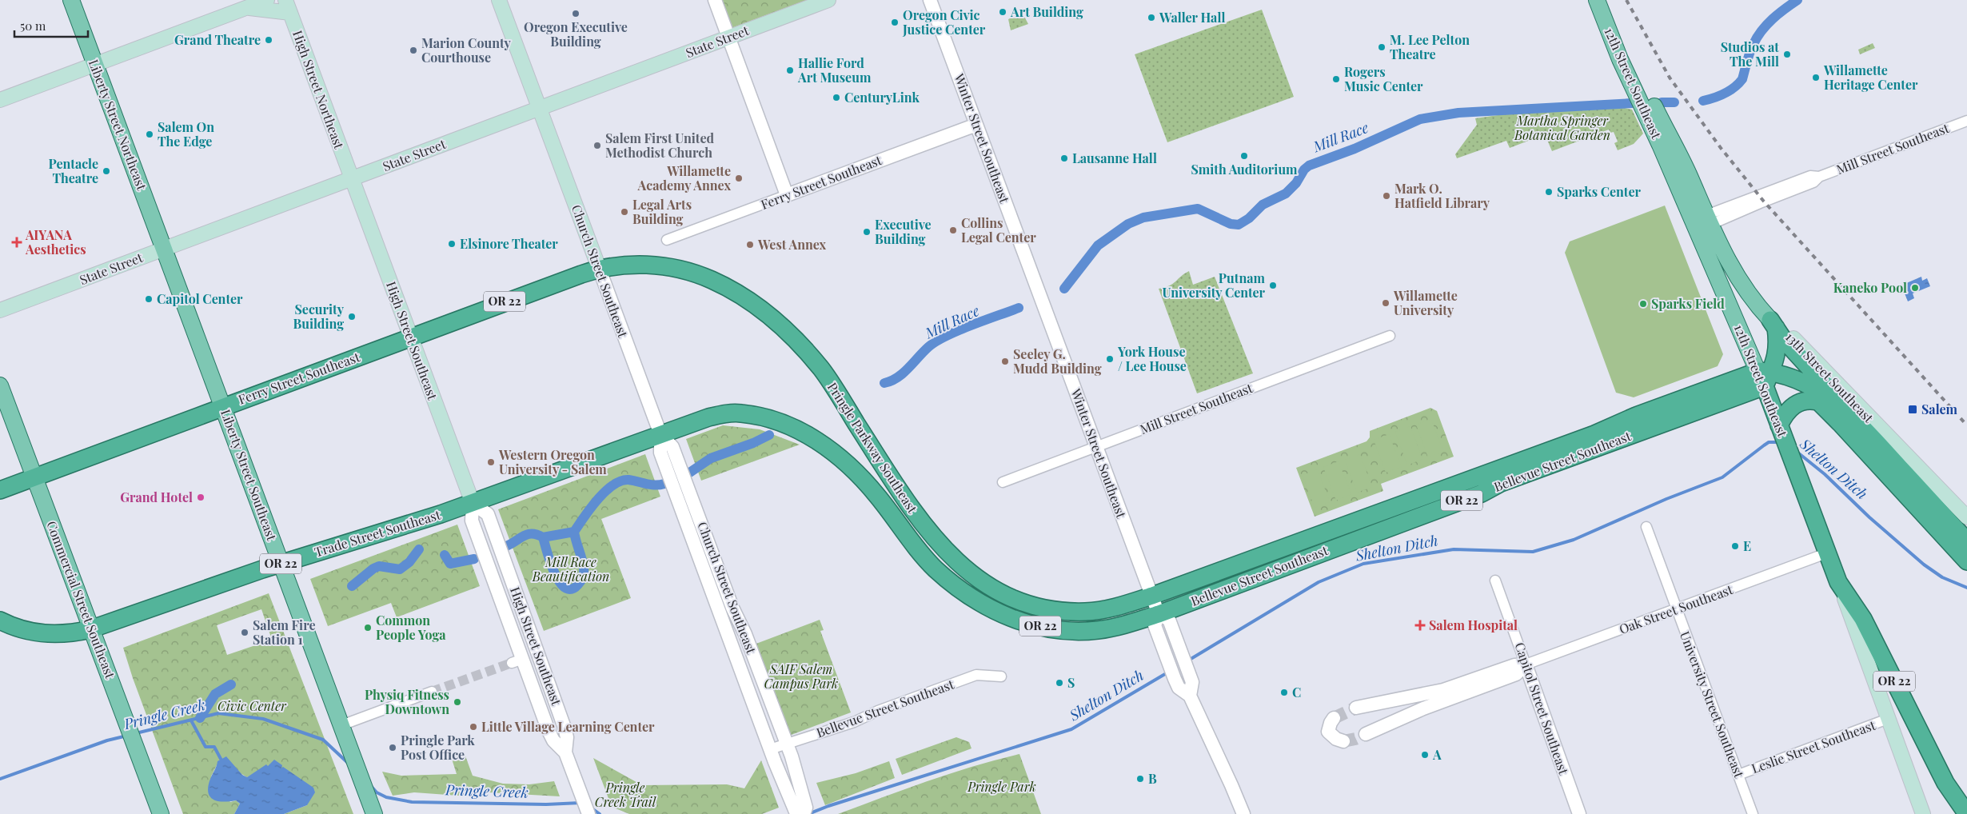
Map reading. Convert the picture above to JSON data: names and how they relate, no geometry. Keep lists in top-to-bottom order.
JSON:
{
  "streets": {
    "highway": [
      "12th Street Southeast",
      "Ferry Street Southeast",
      "OR 22",
      "Pringle Parkway Southeast",
      "Bellevue Street Southeast",
      "Trade Street Southeast"
    ],
    "main road": [
      "State Street",
      "High Street Northeast",
      "Liberty Street Northeast",
      "Church Street Southeast",
      "High Street Southeast",
      "13th Street Southeast",
      "Liberty Street Southeast",
      "Commercial Street Southeast"
    ],
    "street": [
      "Winter Street Southeast",
      "Mill Street Southeast",
      "Oak Street Southeast",
      "University Street Southeast",
      "Capitol Street Southeast",
      "Leslie Street Southeast"
    ]
  },
  "crossings": [
    ["State Street", "High Street Northeast"],
    ["State Street", "Liberty Street Northeast"],
    ["State Street", "Church Street Southeast"],
    ["State Street", "High Street Southeast"],
    ["State Street", "Liberty Street Southeast"],
    ["12th Street Southeast", "Mill Street Southeast"],
    ["12th Street Southeast", "OR 22"],
    ["12th Street Southeast", "13th Street Southeast"],
    ["12th Street Southeast", "Bellevue Street Southeast"],
    ["12th Street Southeast", "Oak Street Southeast"],
    ["12th Street Southeast", "Leslie Street Southeast"],
    ["High Street Northeast", "High Street Southeast"],
    ["Liberty Street Northeast", "Liberty Street Southeast"],
    ["Winter Street Southeast", "Mill Street Southeast"],
    ["Winter Street Southeast", "Ferry Street Southeast"],
    ["Winter Street Southeast", "Pringle Parkway Southeast"],
    ["Winter Street Southeast", "Bellevue Street Southeast"],
    ["Mill Street Southeast", "13th Street Southeast"],
    ["Ferry Street Southeast", "Church Street Southeast"],
    ["Ferry Street Southeast", "High Street Southeast"],
    ["Ferry Street Southeast", "Pringle Parkway Southeast"],
    ["Ferry Street Southeast", "Liberty Street Southeast"],
    ["Ferry Street Southeast", "Commercial Street Southeast"],
    ["Church Street Southeast", "Pringle Parkway Southeast"],
    ["Church Street Southeast", "Bellevue Street Southeast"],
    ["Church Street Southeast", "Trade Street Southeast"],
    ["High Street Southeast", "Trade Street Southeast"],
    ["Pringle Parkway Southeast", "Bellevue Street Southeast"],
    ["Pringle Parkway Southeast", "Trade Street Southeast"],
    ["Liberty Street Southeast", "Trade Street Southeast"],
    ["Trade Street Southeast", "Commercial Street Southeast"],
    ["Oak Street Southeast", "University Street Southeast"],
    ["Oak Street Southeast", "Capitol Street Southeast"],
    ["University Street Southeast", "Leslie Street Southeast"]
  ],
  "water": ["Mill Race", "Shelton Ditch", "Pringle Creek"],
  "parks": [
    "Martha Springer Botanical Garden",
    "Mill Race Beautification",
    "SAIF Salem Campus Park",
    "Civic Center",
    "Pringle Park",
    "Pringle Creek Trail"
  ],
  "places": {
    "other": [
      "Art Building",
      "Oregon Executive Building",
      "Waller Hall",
      "Oregon Civic Justice Center",
      "Grand Theatre",
      "M. Lee Pelton Theatre",
      "Marion County Courthouse",
      "Studios at The Mill",
      "Hallie Ford Art Museum",
      "Willamette Heritage Center",
      "Rogers Music Center",
      "CenturyLink",
      "Salem On The Edge",
      "Salem First United Methodist Church",
      "Smith Auditorium",
      "Lausanne Hall",
      "Pentacle Theatre",
      "Willamette Academy Annex",
      "Sparks Center",
      "Mark O. Hatfield Library",
      "Legal Arts Building",
      "Collins Legal Center",
      "Executive Building",
      "Elsinore Theater",
      "West Annex",
      "Putnam University Center",
      "Kaneko Pool",
      "Capitol Center",
      "Willamette University",
      "Sparks Field",
      "Security Building",
      "York House / Lee House",
      "Seeley G. Mudd Building",
      "Western Oregon University - Salem",
      "Grand Hotel",
      "E",
      "Common People Yoga",
      "Salem Fire Station 1",
      "S",
      "C",
      "Physiq Fitness Downtown",
      "Little Village Learning Center",
      "Pringle Park Post Office",
      "A",
      "B"
    ],
    "health": ["AIYANA Aesthetics", "Salem Hospital"],
    "transit": ["Salem"]
  },
  "scale_bar": "50 m"
}
